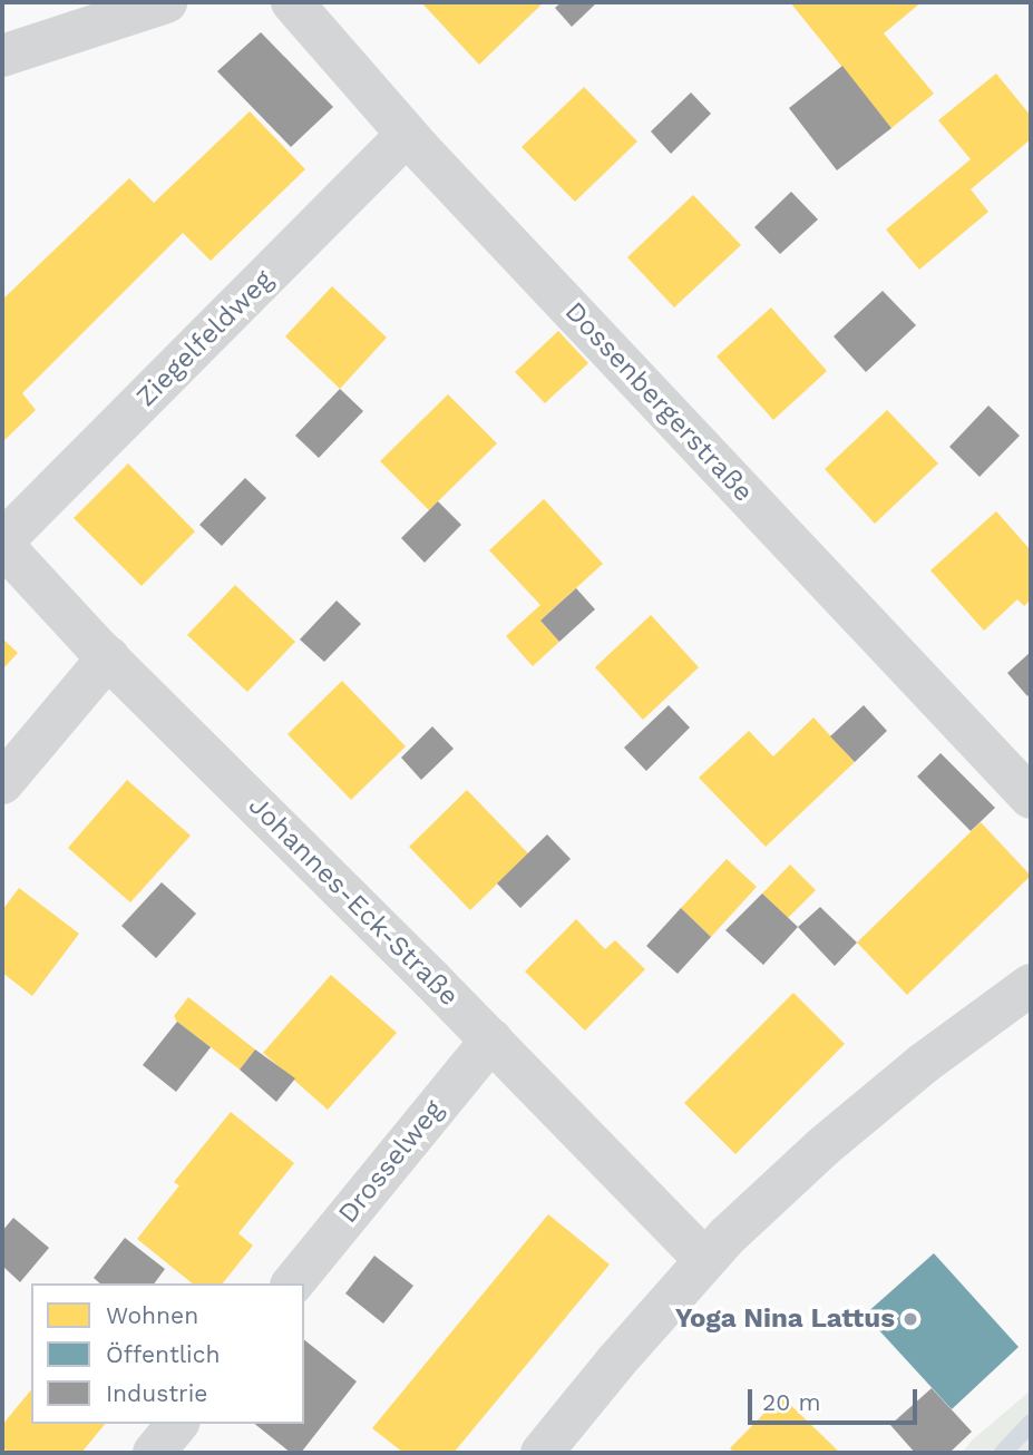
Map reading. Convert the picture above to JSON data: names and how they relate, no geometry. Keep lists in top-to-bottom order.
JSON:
{
  "streets": {
    "street": [
      "Ziegelfeldweg",
      "Dossenbergerstraße",
      "Johannes-Eck-Straße",
      "Drosselweg"
    ]
  },
  "crossings": [
    ["Ziegelfeldweg", "Dossenbergerstraße"],
    ["Ziegelfeldweg", "Johannes-Eck-Straße"],
    ["Johannes-Eck-Straße", "Drosselweg"]
  ],
  "places": ["Yoga Nina Lattus"],
  "legend": ["Wohnen", "Öffentlich", "Industrie"],
  "scale_bar": "20 m"
}
